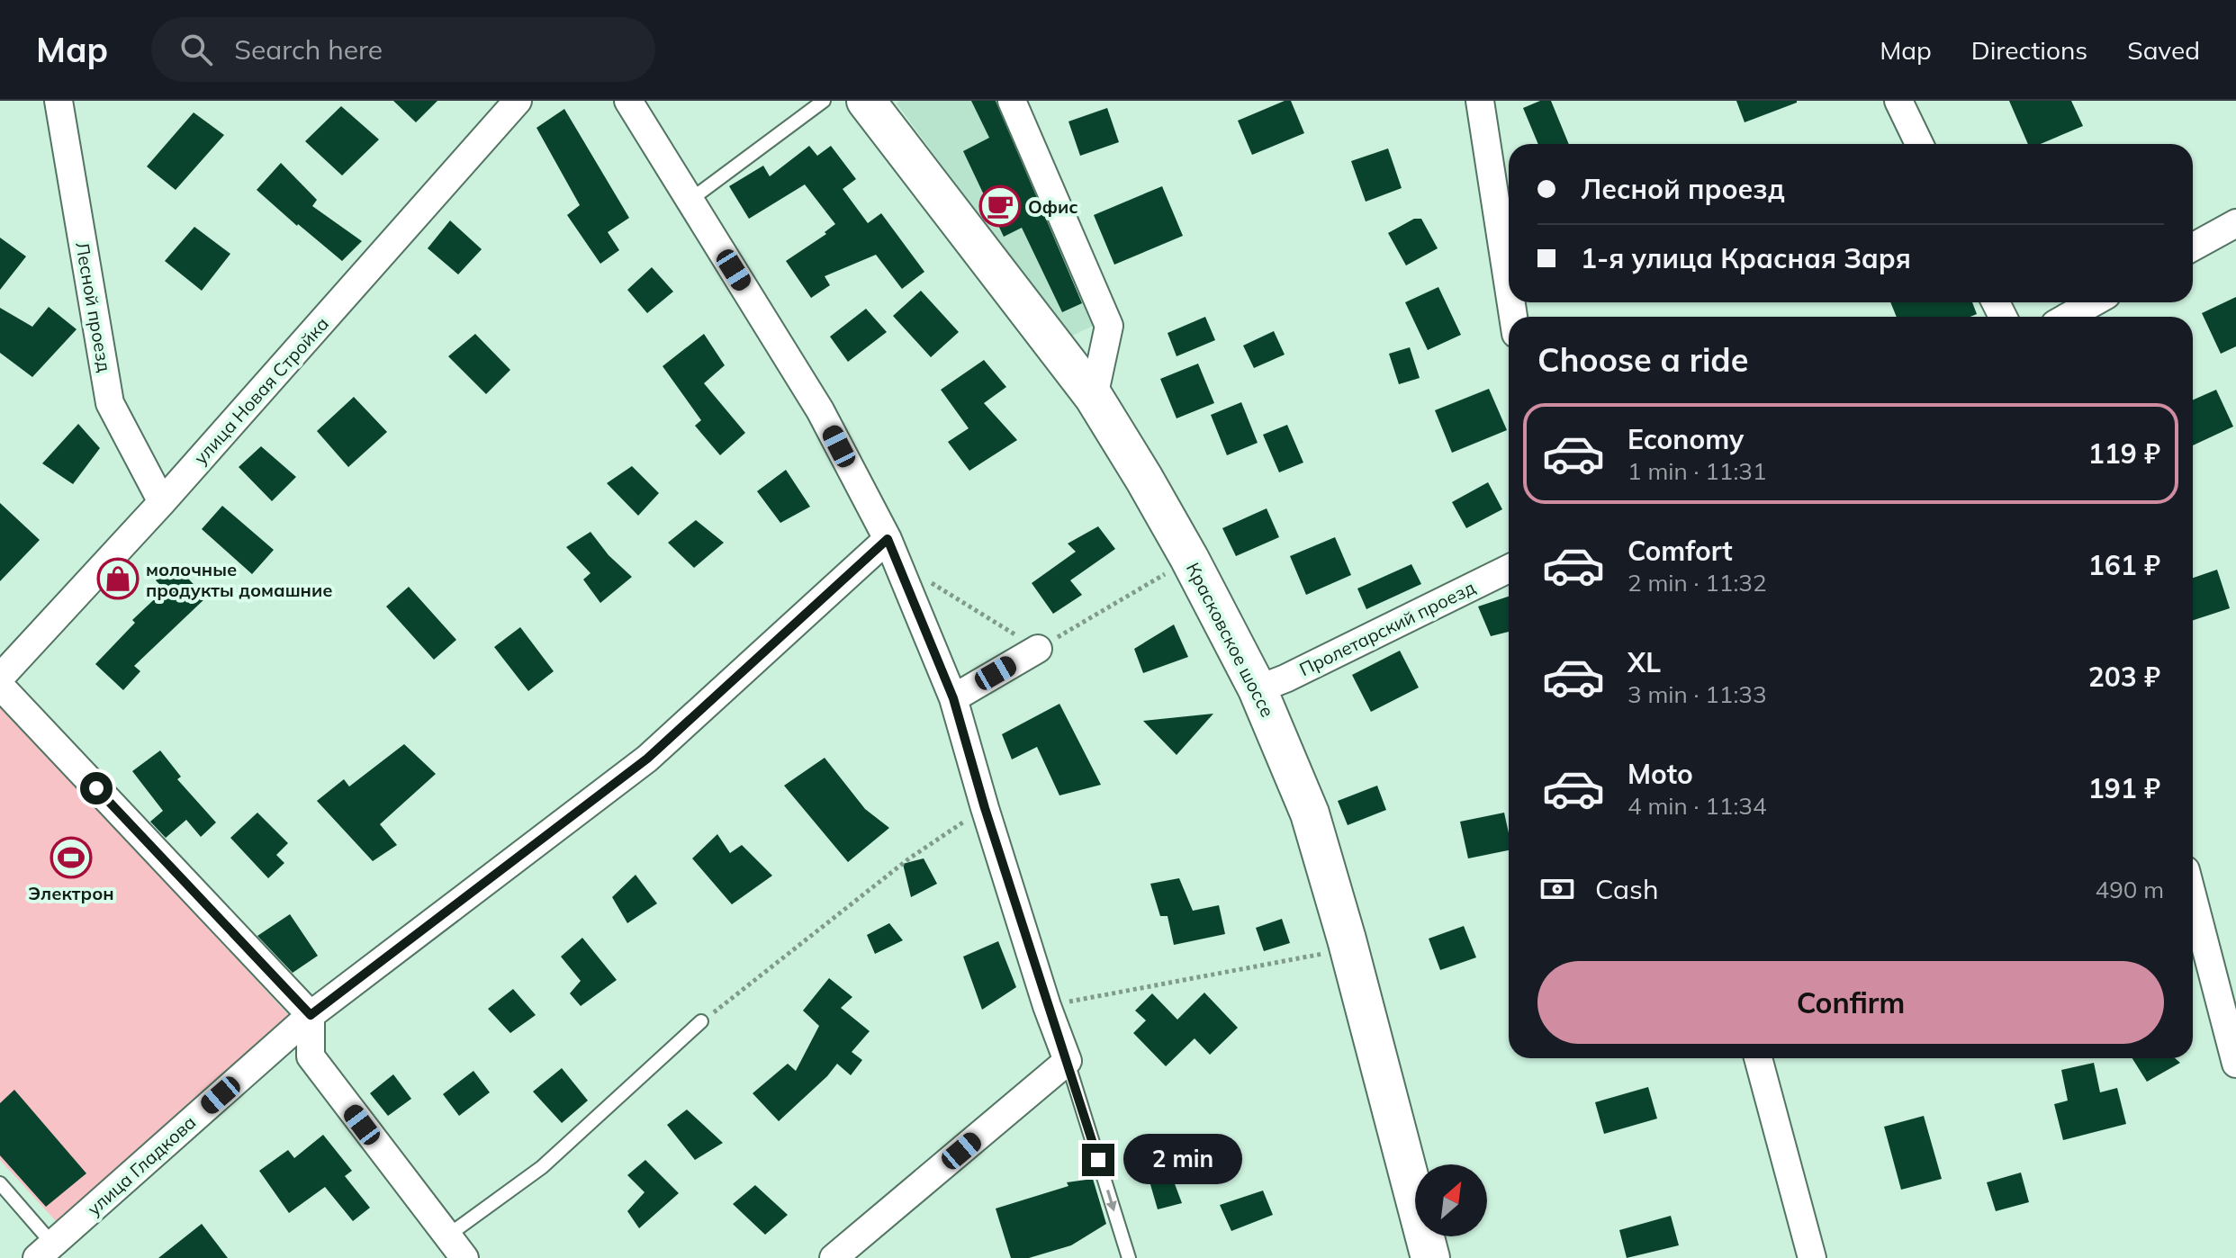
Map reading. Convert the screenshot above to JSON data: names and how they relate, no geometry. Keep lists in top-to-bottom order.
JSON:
{
  "streets": {
    "main road": ["Красковское шоссе"],
    "street": [
      "Лесной проезд",
      "улица Новая Стройка",
      "Пролетарский проезд",
      "улица Гладкова"
    ]
  },
  "crossings": [
    ["Лесной проезд", "улица Новая Стройка"],
    ["Пролетарский проезд", "Красковское шоссе"]
  ],
  "places": {
    "cafe": ["Офис"],
    "shop": ["молочные продукты домашние"],
    "sports": ["Электрон"]
  },
  "north": "top right",
  "page": {
    "header": "Map",
    "search": "Search here",
    "nav": ["Map", "Directions", "Saved"],
    "banner": ["Лесной проезд", "1-я улица Красная Заря"],
    "heading": "Choose a ride",
    "list": [
      {
        "name": "Economy",
        "note": "1 min · 11:31",
        "value": "119 ₽"
      },
      {
        "name": "Comfort",
        "note": "2 min · 11:32",
        "value": "161 ₽"
      },
      {
        "name": "XL",
        "note": "3 min · 11:33",
        "value": "203 ₽"
      },
      {
        "name": "Moto",
        "note": "4 min · 11:34",
        "value": "191 ₽"
      }
    ],
    "pay": ["Cash", "490 m"],
    "buttons": "Confirm",
    "bubble": "2 min"
  }
}
